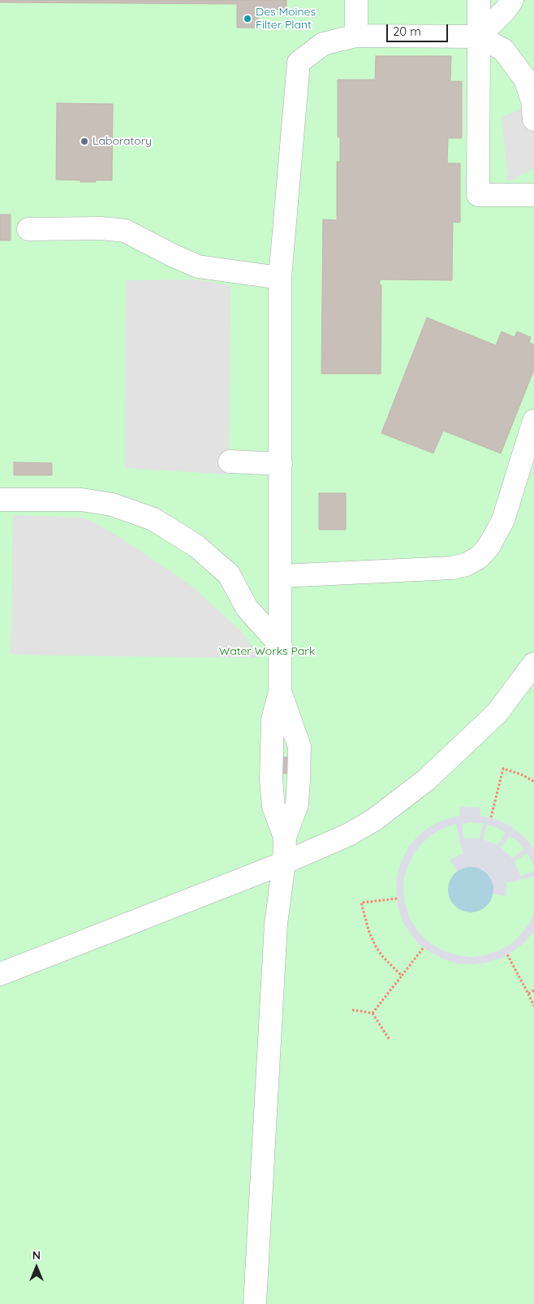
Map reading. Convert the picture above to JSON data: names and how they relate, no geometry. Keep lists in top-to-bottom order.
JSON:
{
  "parks": ["Water Works Park"],
  "places": ["Des Moines Filter Plant", "Laboratory"],
  "scale_bar": "20 m",
  "north": "top"
}
